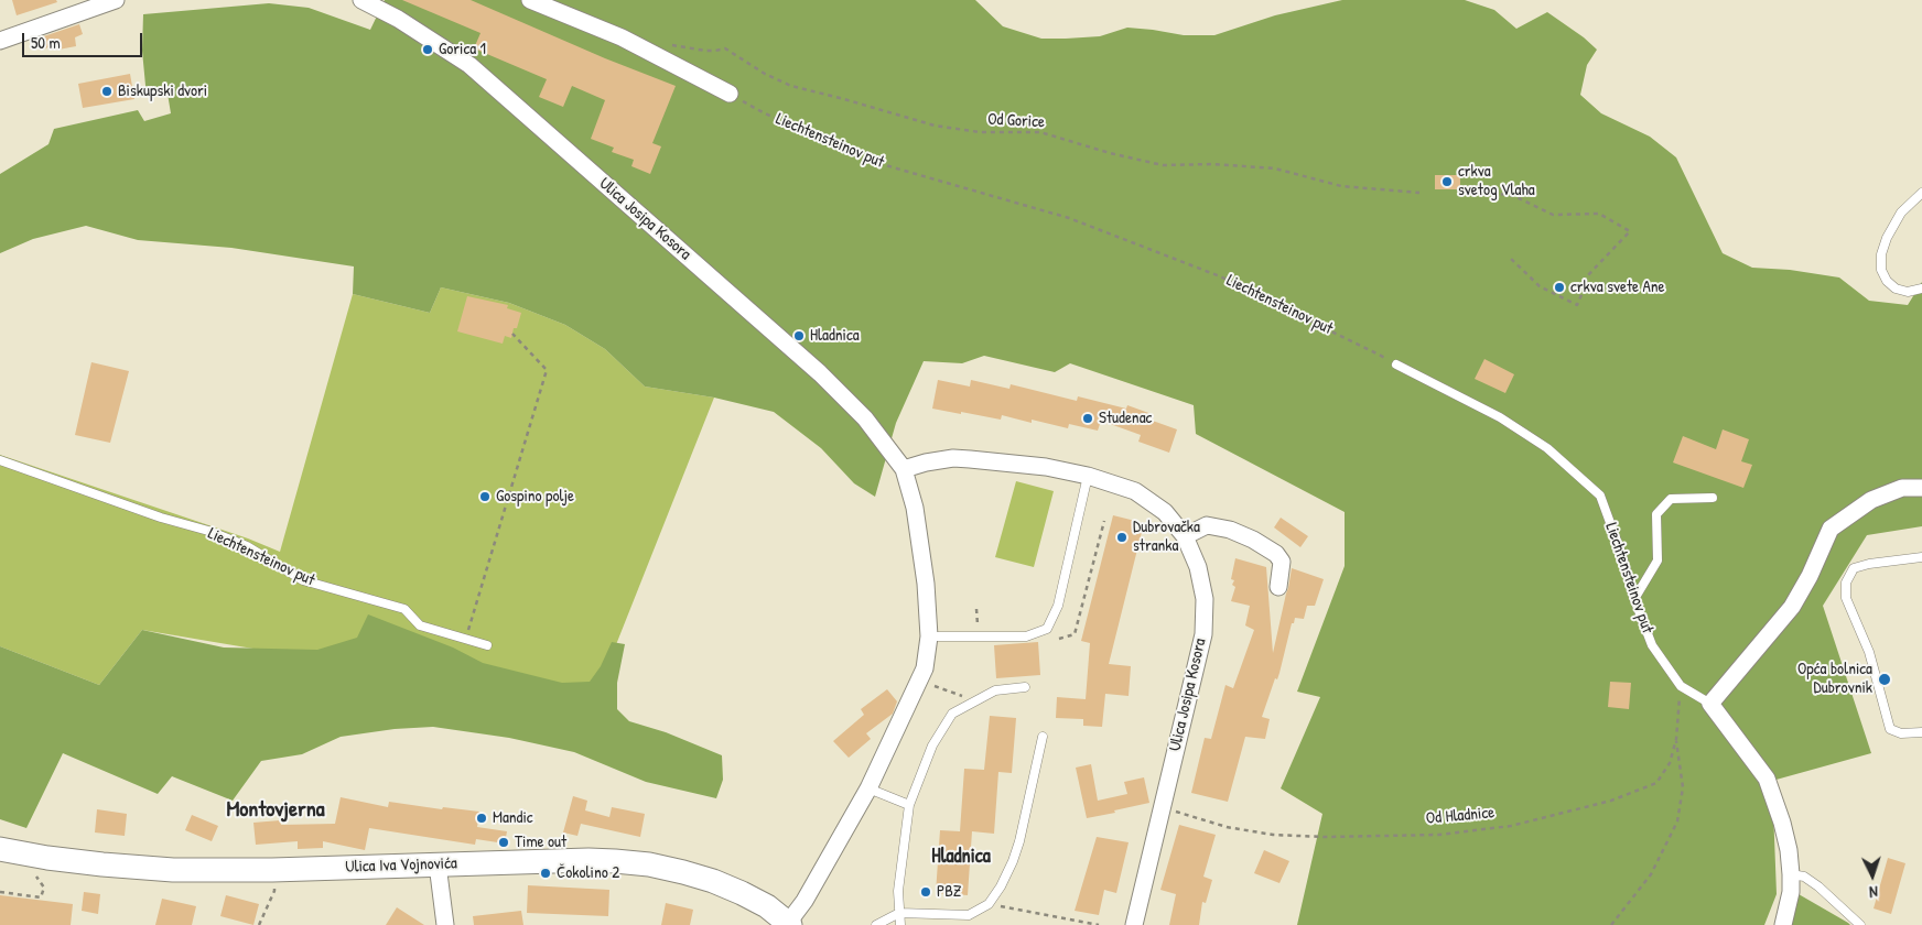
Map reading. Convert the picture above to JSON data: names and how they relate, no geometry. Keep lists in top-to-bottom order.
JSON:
{
  "streets": {
    "main road": ["Ulica Iva Vojnovića"],
    "street": ["Liechtensteinov put", "Ulica Josipa Kosora"],
    "path": ["Od Gorice", "Od Hladnice"]
  },
  "crossings": [
    ["Liechtensteinov put", "Od Hladnice"],
    ["Ulica Josipa Kosora", "Od Hladnice"],
    ["Ulica Josipa Kosora", "Ulica Iva Vojnovića"]
  ],
  "districts": ["Montovjerna", "Hladnica"],
  "places": [
    "Gorica 1",
    "Biskupski dvori",
    "crkva svetog Vlaha",
    "crkva svete Ane",
    "Hladnica",
    "Studenac",
    "Gospino polje",
    "Dubrovačka stranka",
    "Opća bolnica Dubrovnik",
    "Mandic",
    "Time out",
    "Čokolino 2",
    "PBZ"
  ],
  "scale_bar": "50 m",
  "north": "bottom"
}
